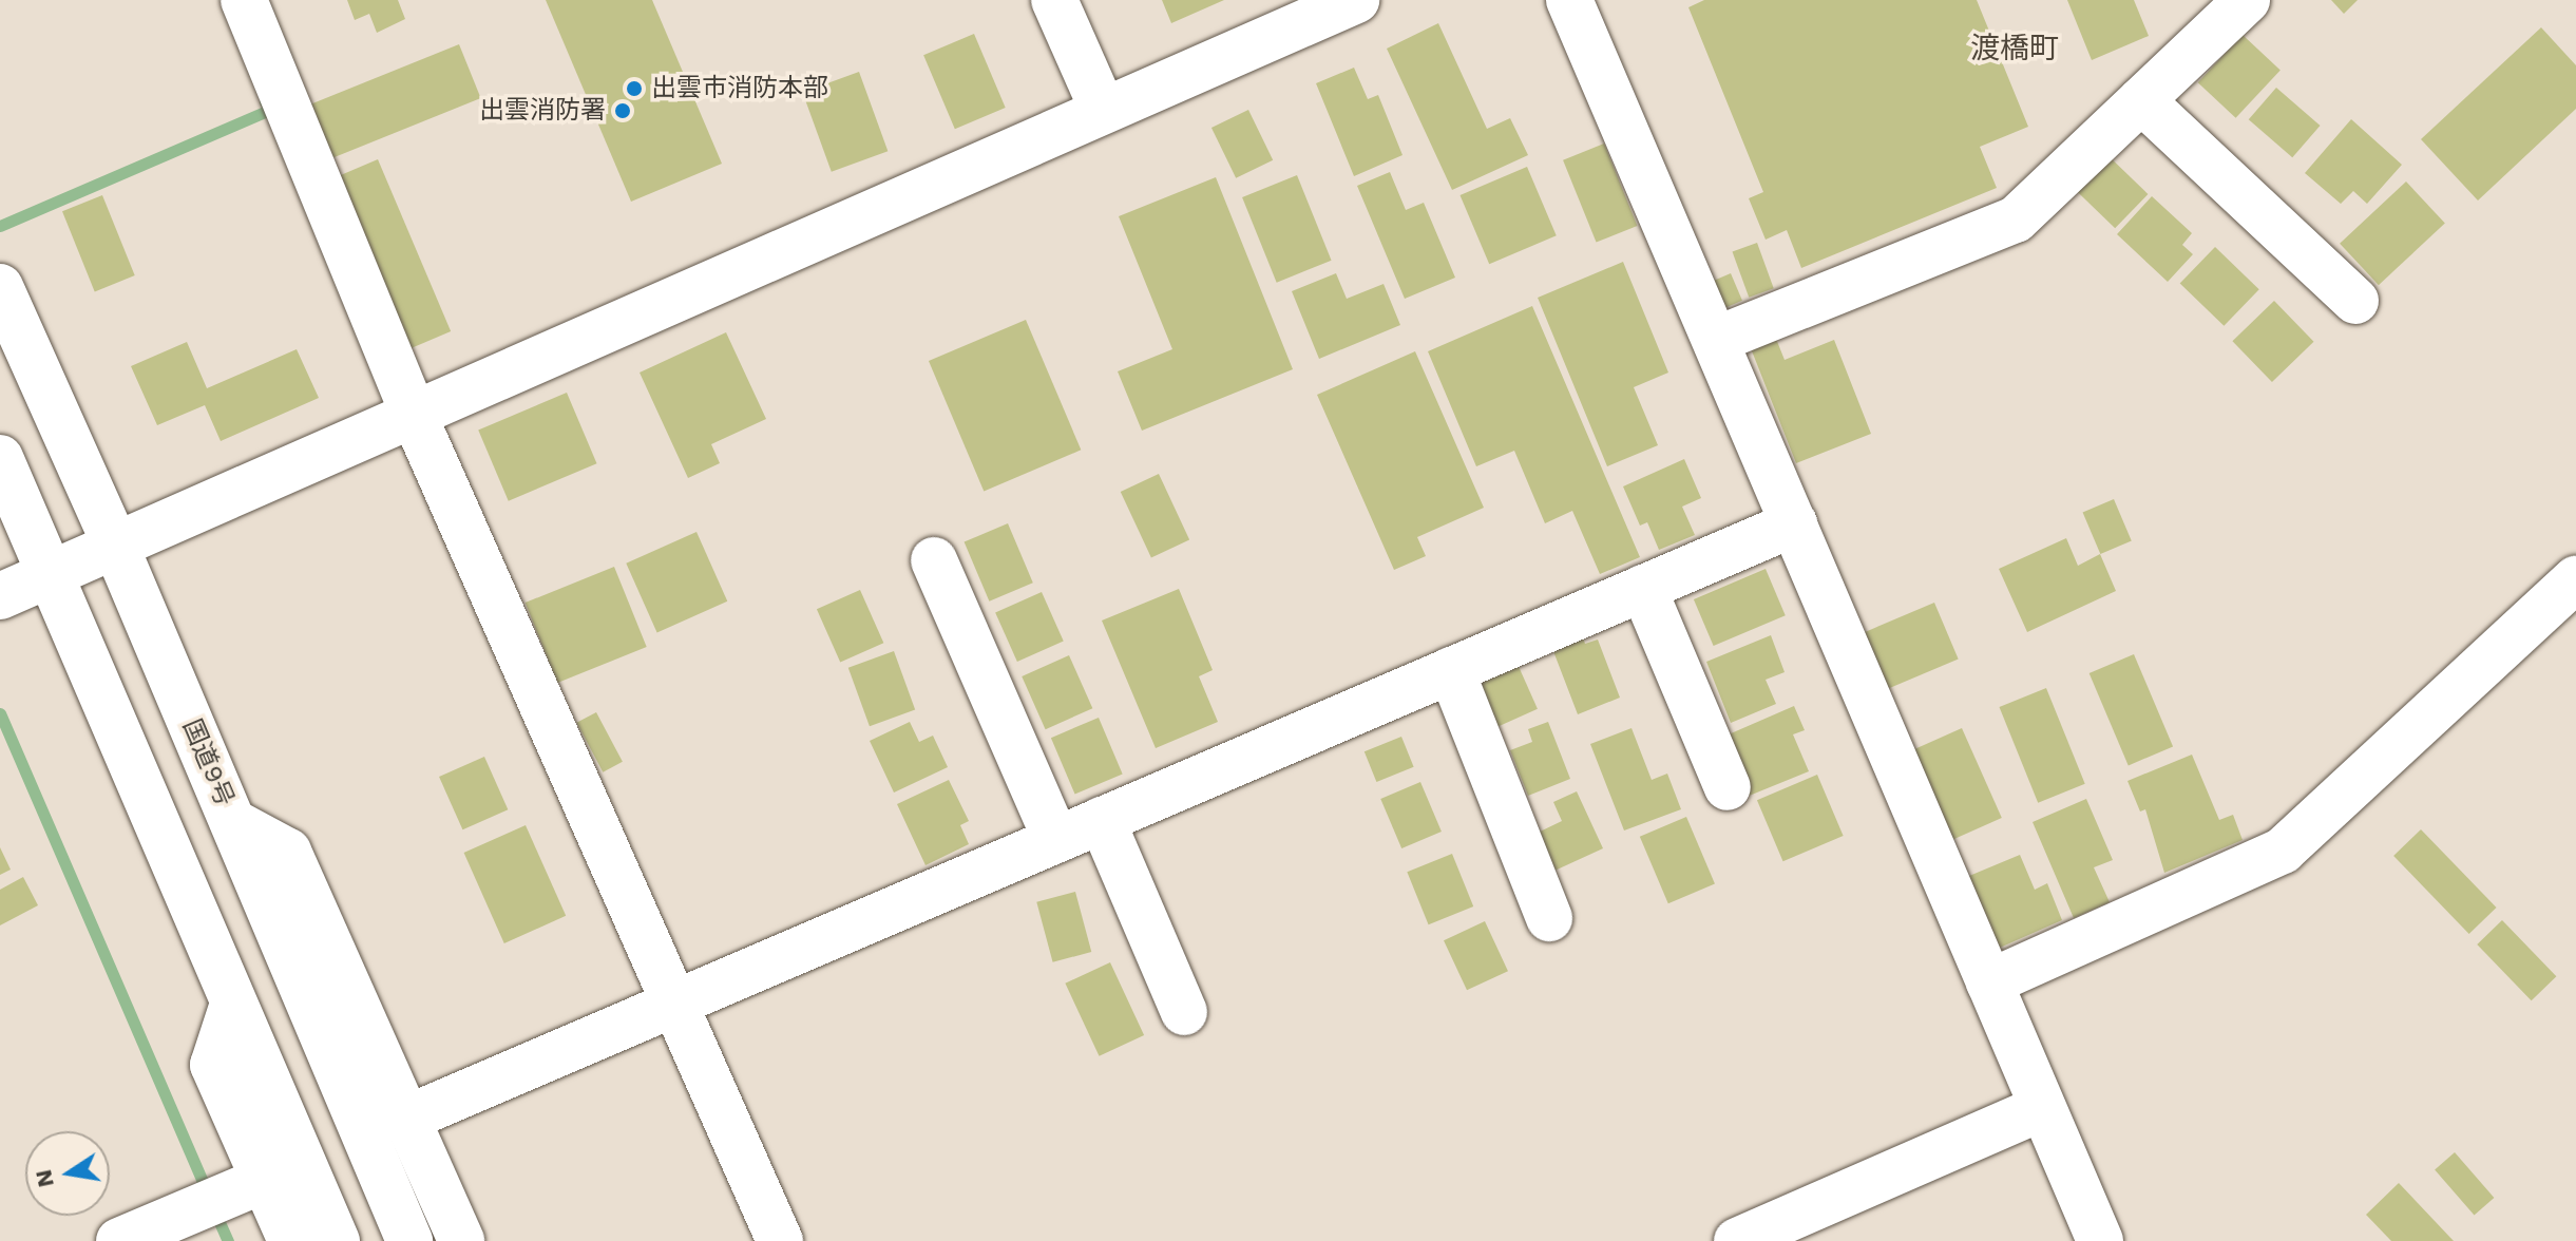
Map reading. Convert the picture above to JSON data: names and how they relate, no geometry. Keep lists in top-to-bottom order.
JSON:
{
  "streets": {
    "main road": ["国道9号"]
  },
  "districts": ["渡橋町"],
  "places": ["出雲市消防本部", "出雲消防署"],
  "north": "left"
}
